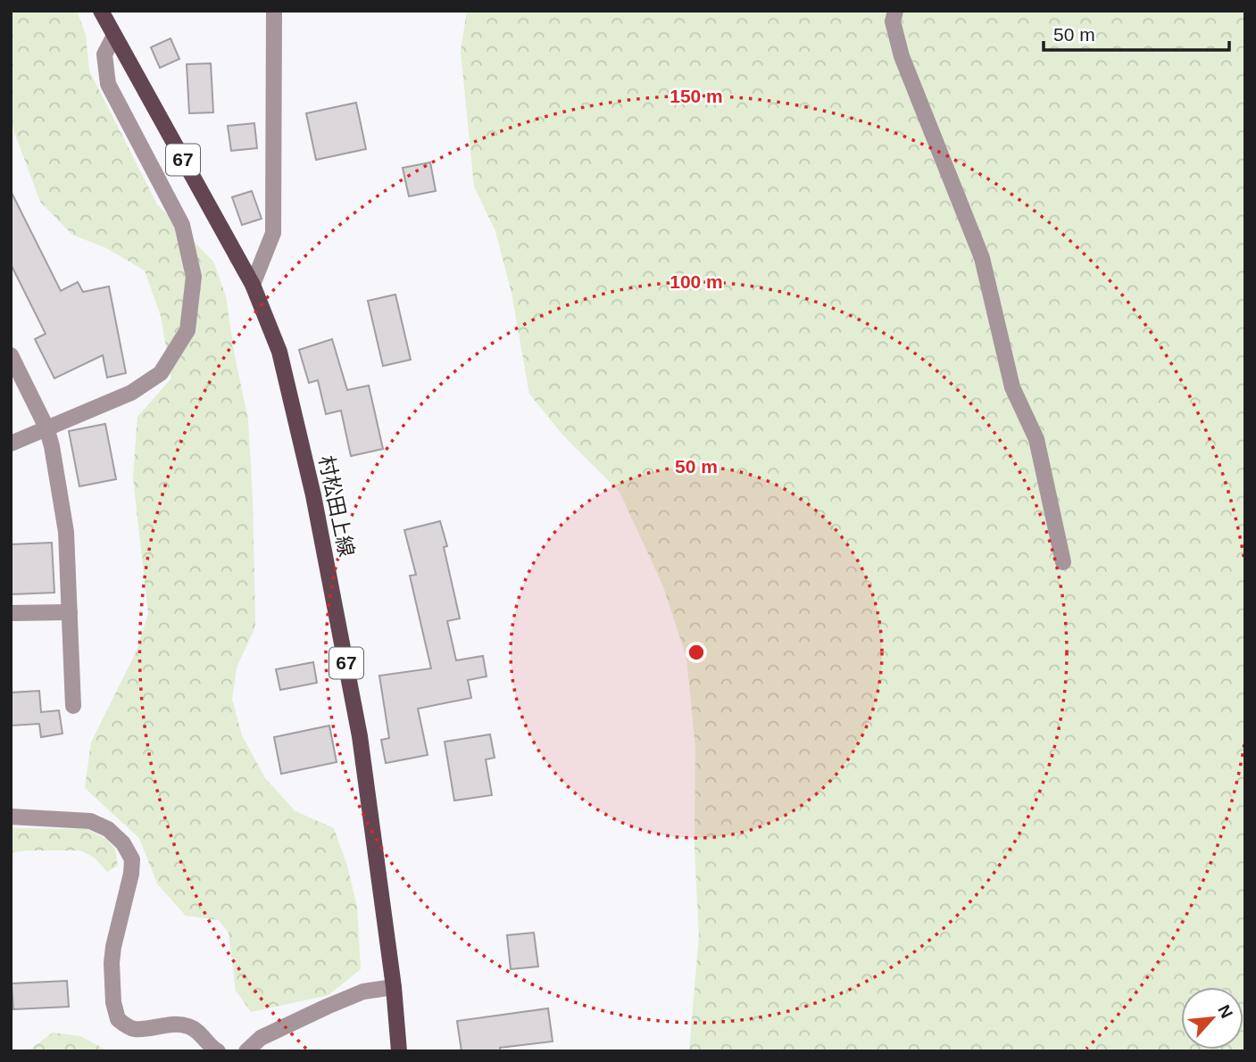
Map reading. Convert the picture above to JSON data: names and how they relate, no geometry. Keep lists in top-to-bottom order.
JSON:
{
  "streets": {
    "main road": ["67", "村松田上線"]
  },
  "scale_bar": "50 m",
  "north": "top right",
  "rings": ["150 m", "100 m", "50 m"]
}
